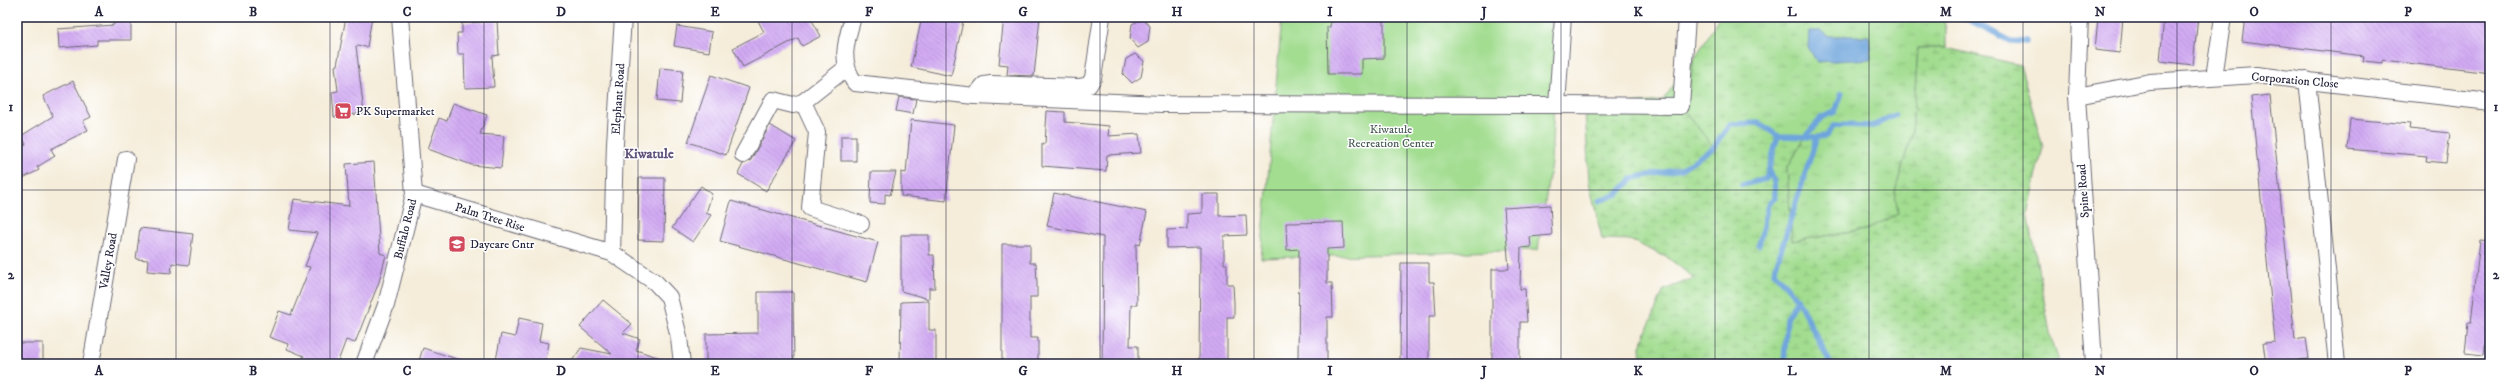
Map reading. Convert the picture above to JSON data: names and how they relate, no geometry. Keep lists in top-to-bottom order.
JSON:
{
  "streets": {
    "street": [
      "Corporation Close",
      "Elephant Road",
      "Spine Road",
      "Palm Tree Rise",
      "Buffalo Road",
      "Valley Road"
    ]
  },
  "crossings": [
    ["Corporation Close", "Spine Road"],
    ["Elephant Road", "Palm Tree Rise"],
    ["Palm Tree Rise", "Buffalo Road"]
  ],
  "districts": ["Kiwatule"],
  "parks": ["Kiwatule Recreation Center"],
  "places": {
    "supermarket": ["PK Supermarket"],
    "school or university": ["Daycare Cntr"]
  },
  "grid": {
    "columns": [
      "A",
      "B",
      "C",
      "D",
      "E",
      "F",
      "G",
      "H",
      "I",
      "J",
      "K",
      "L",
      "M",
      "N",
      "O",
      "P"
    ],
    "rows": ["1", "2"]
  }
}
